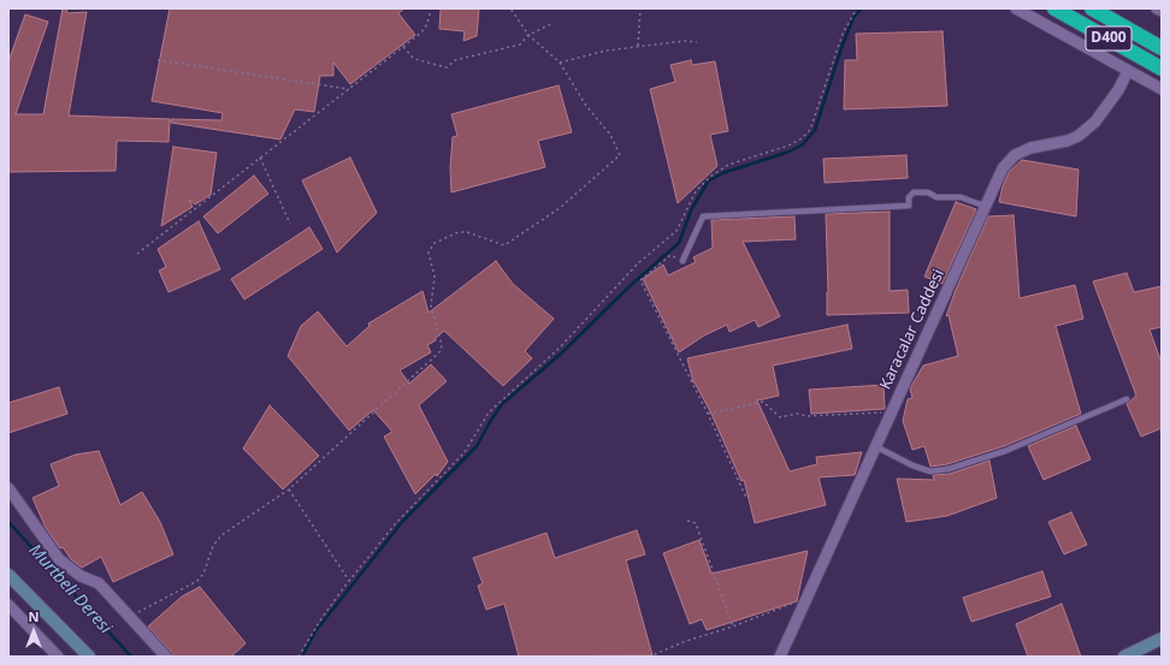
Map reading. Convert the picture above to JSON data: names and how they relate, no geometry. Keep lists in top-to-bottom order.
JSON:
{
  "streets": {
    "highway": ["D400"],
    "street": ["Karacalar Caddesi"]
  },
  "water": ["Murtbeli Deresi"],
  "north": "top"
}
